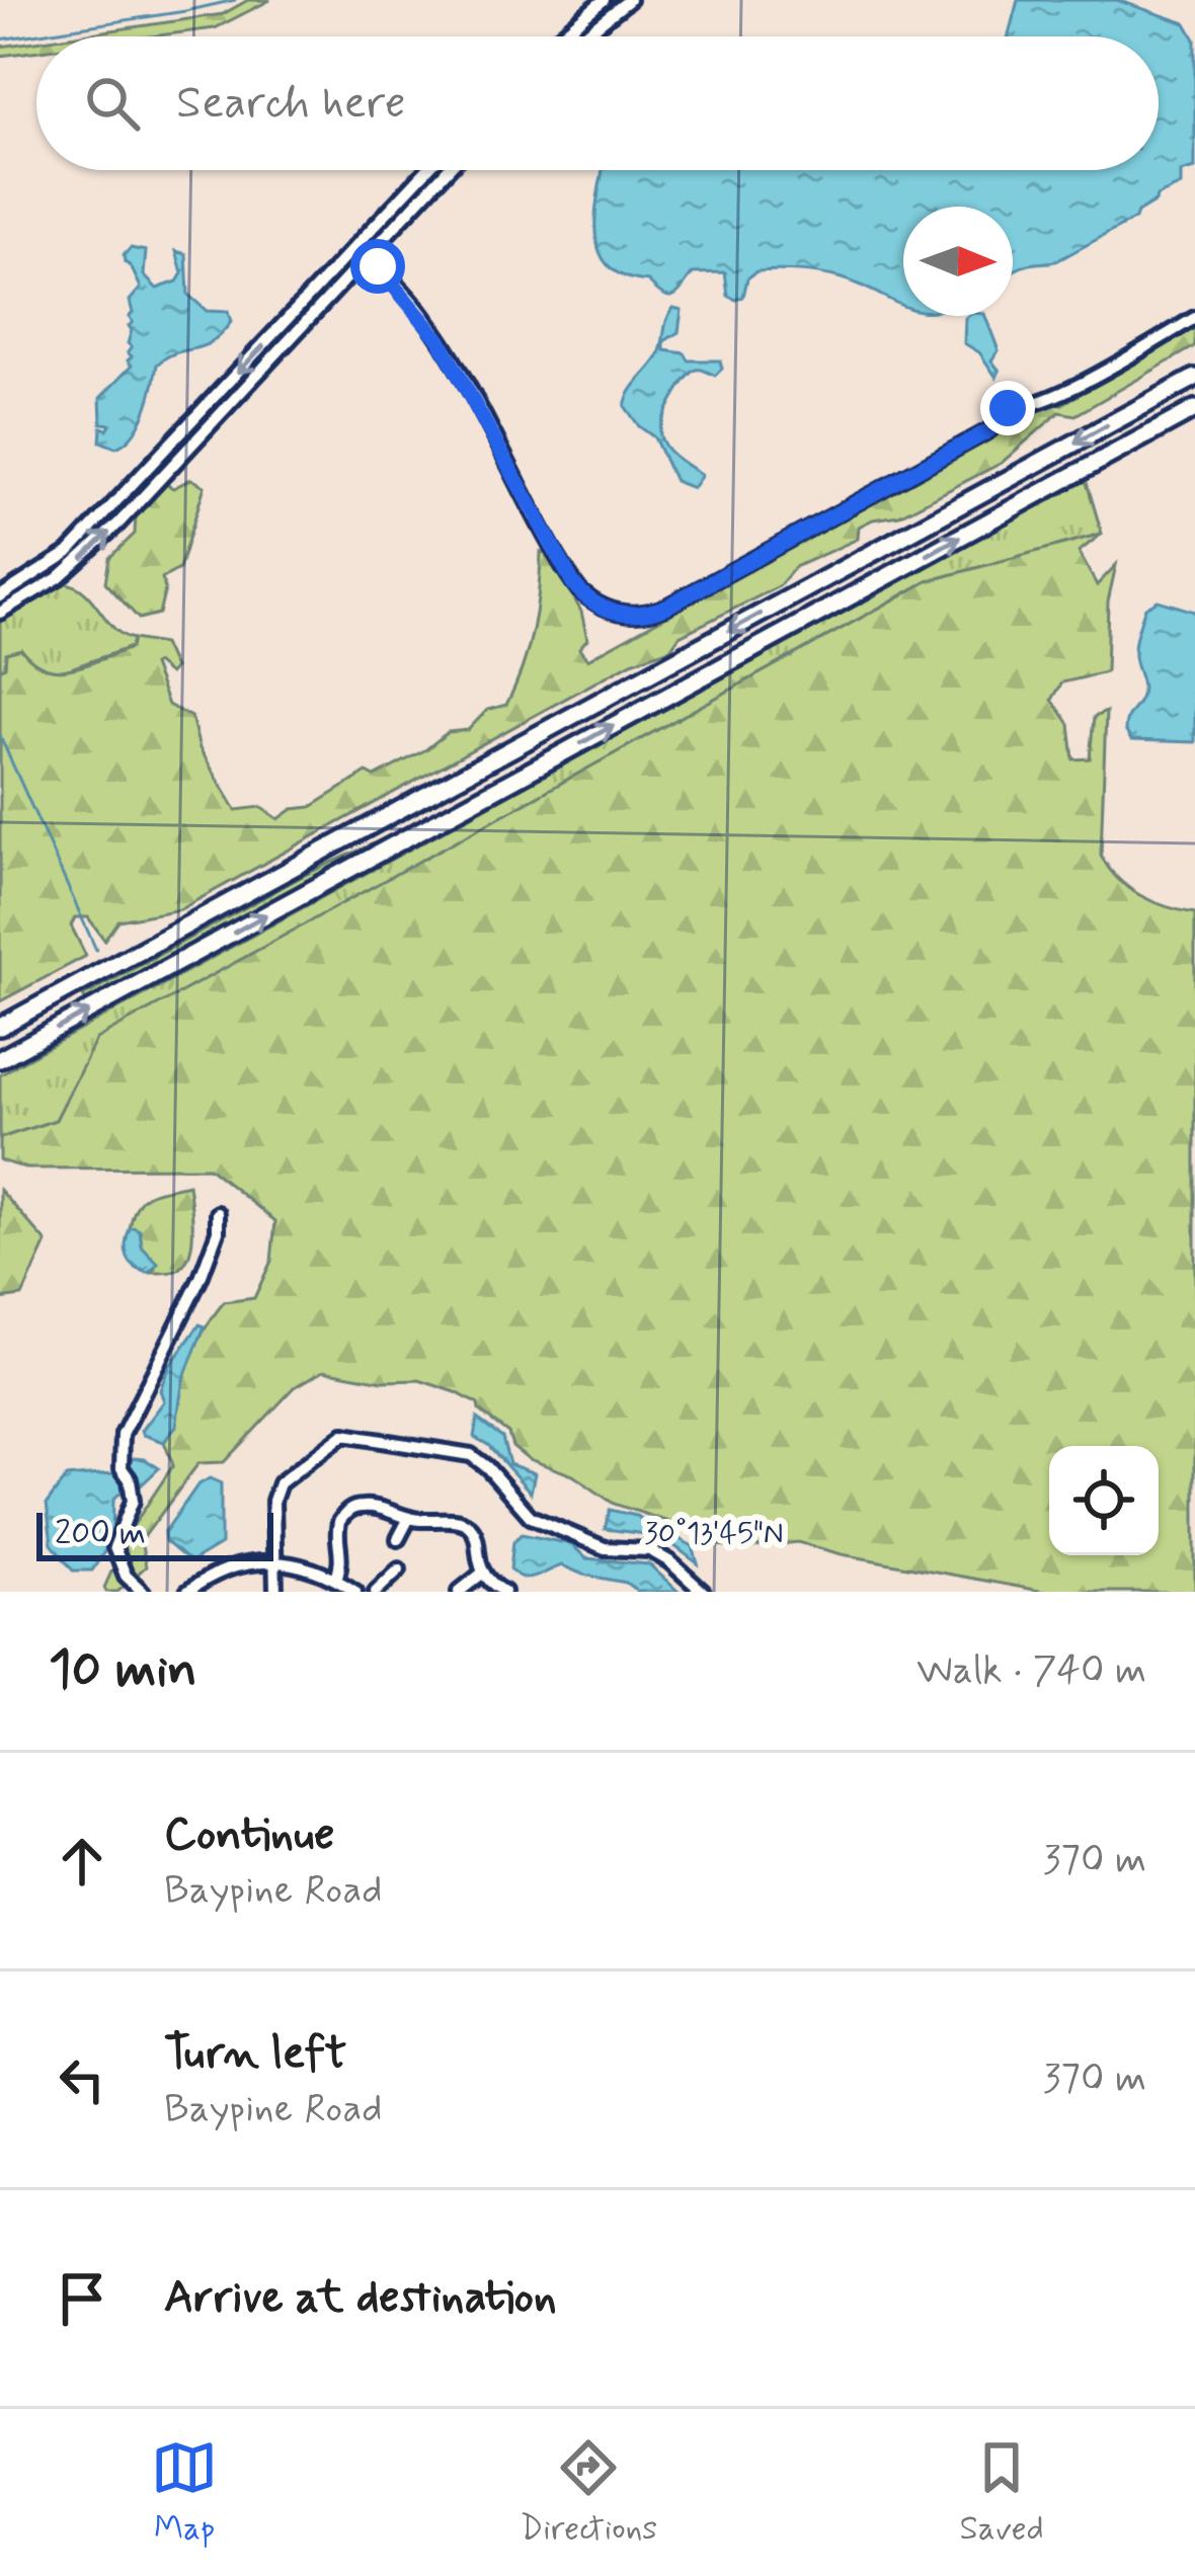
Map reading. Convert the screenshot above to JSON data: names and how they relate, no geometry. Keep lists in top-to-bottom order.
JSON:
{
  "scale_bar": "200 m",
  "north": "right",
  "page": {
    "search": "Search here",
    "scale": "200 m",
    "heading": ["10 min", "Walk · 740 m"],
    "list": [
      ["Continue", "Baypine Road", "370 m"],
      ["Turn left", "Baypine Road", "370 m"],
      "Arrive at destination"
    ],
    "nav": ["Map", "Directions", "Saved"]
  },
  "coordinates": ["30°13'45\"N"]
}
